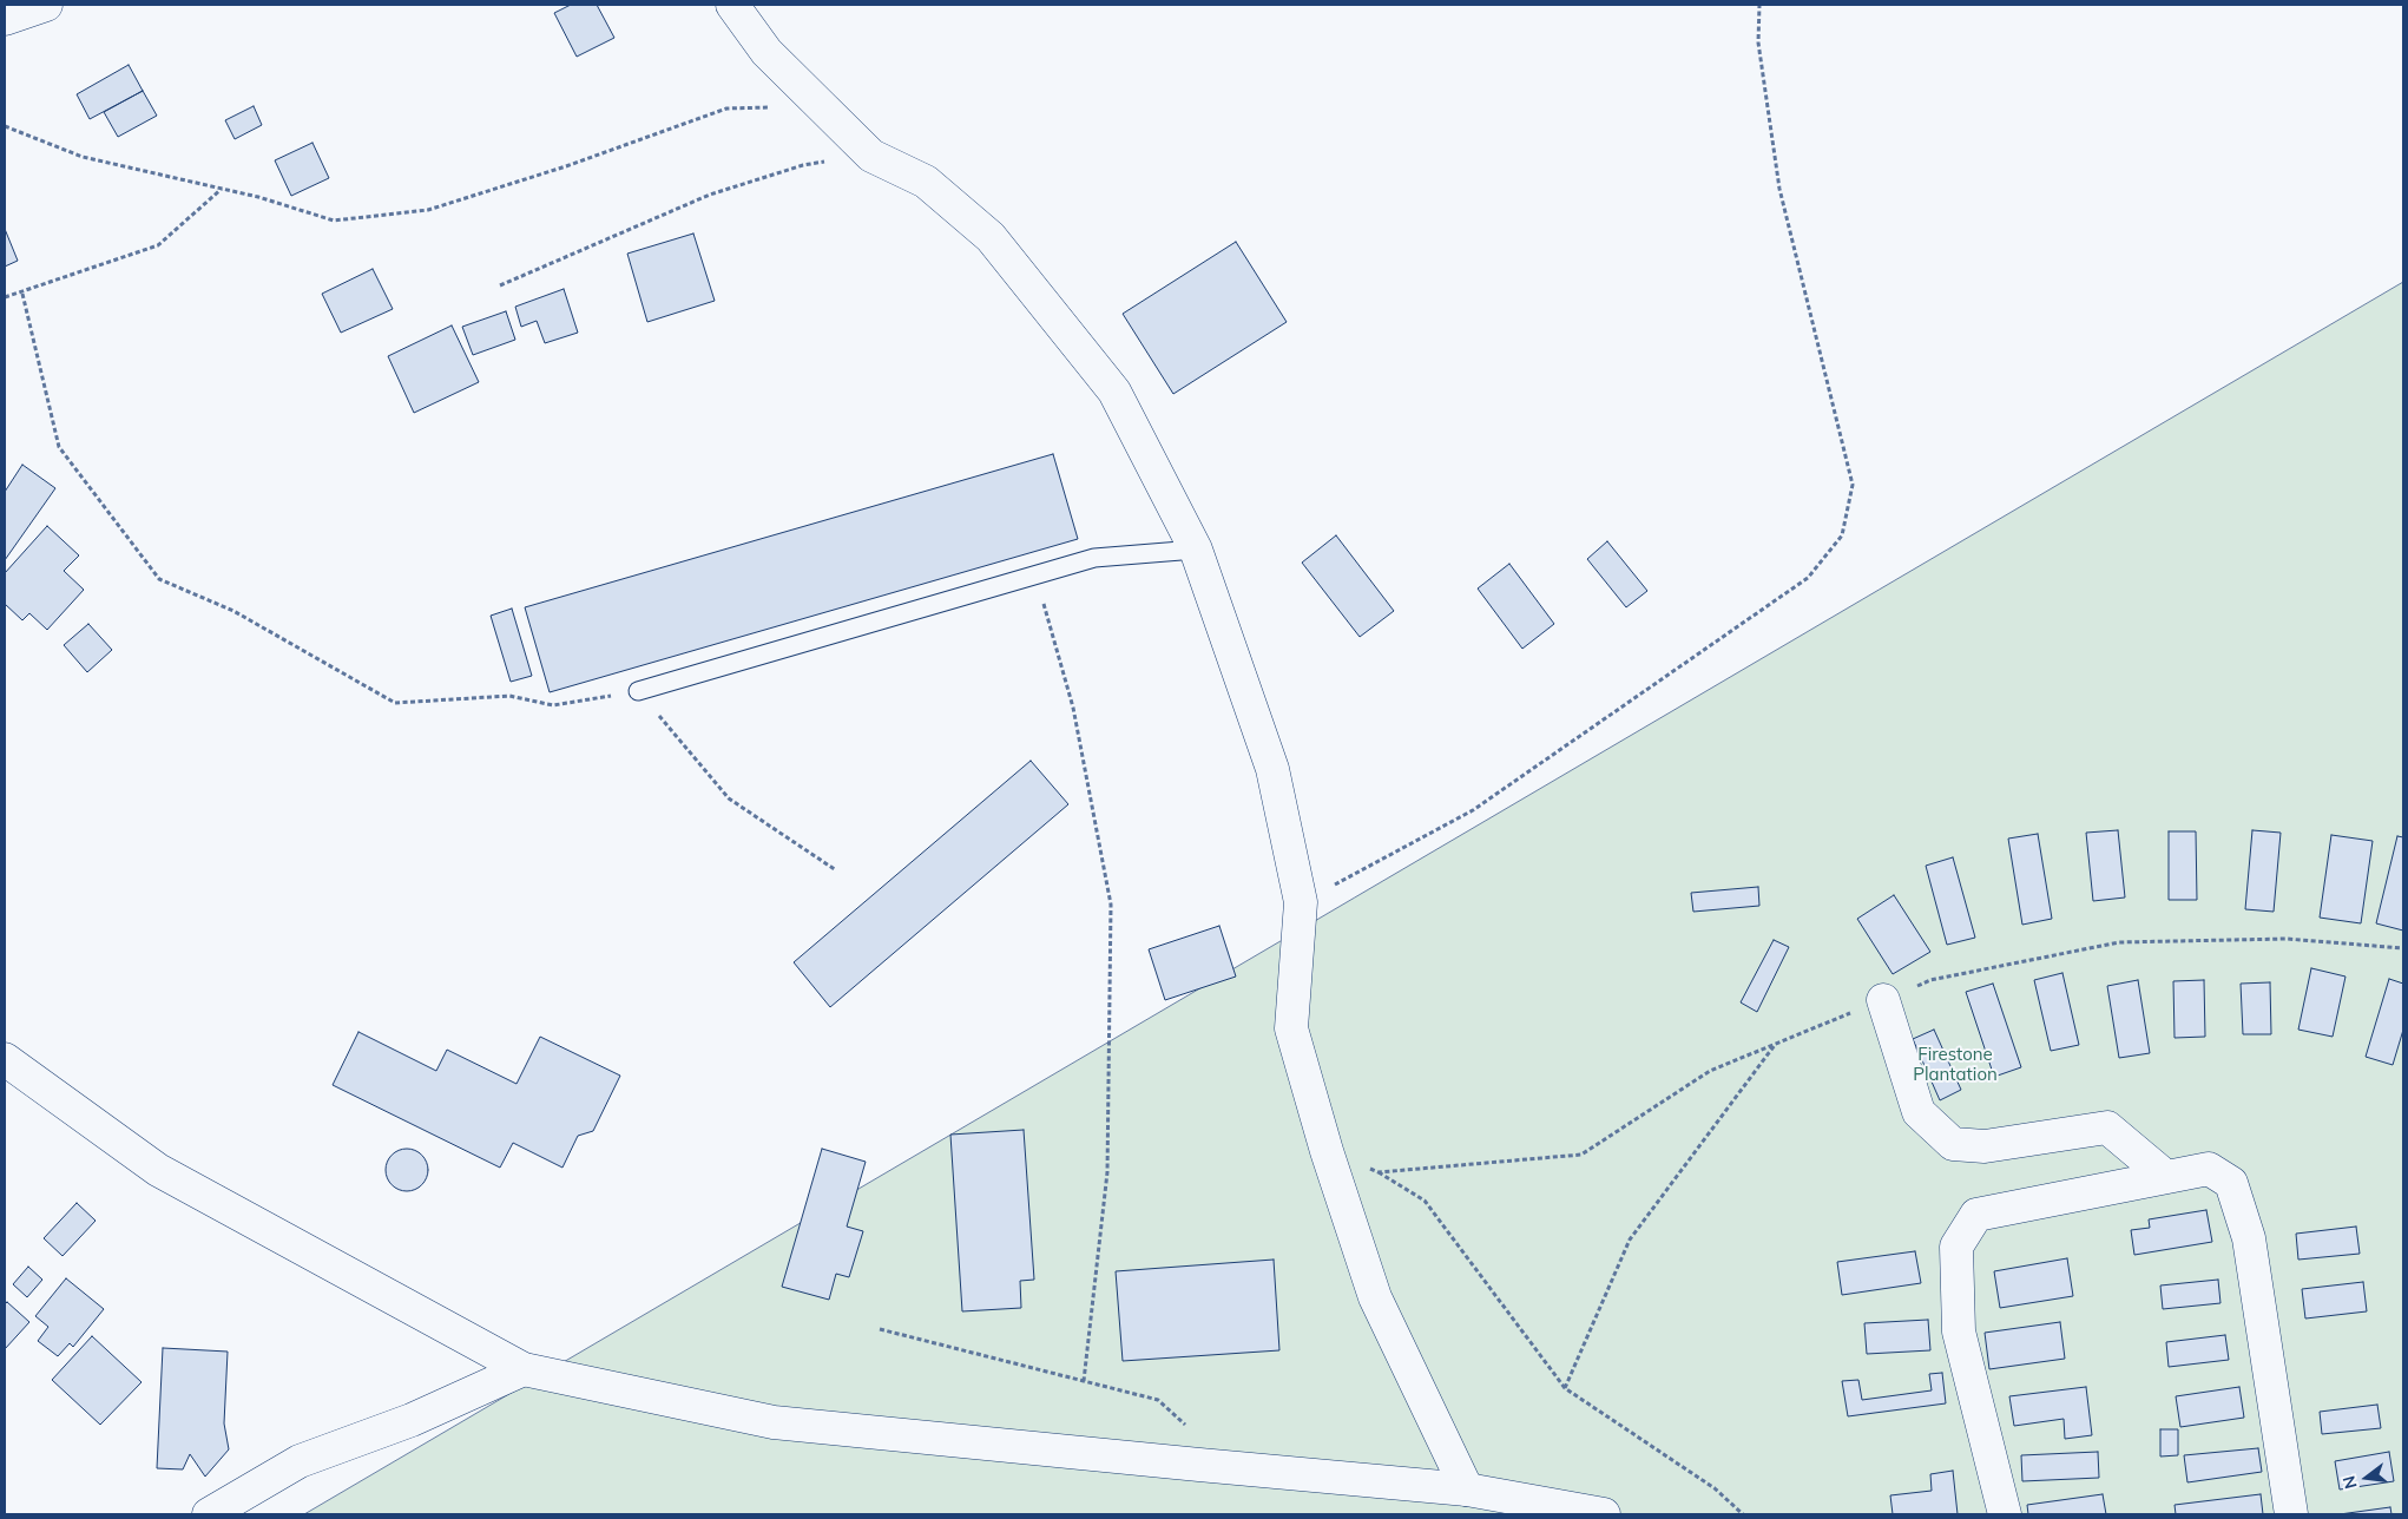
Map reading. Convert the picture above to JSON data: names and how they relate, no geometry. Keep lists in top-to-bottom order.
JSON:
{
  "parks": ["Firestone Plantation"],
  "north": "left"
}
